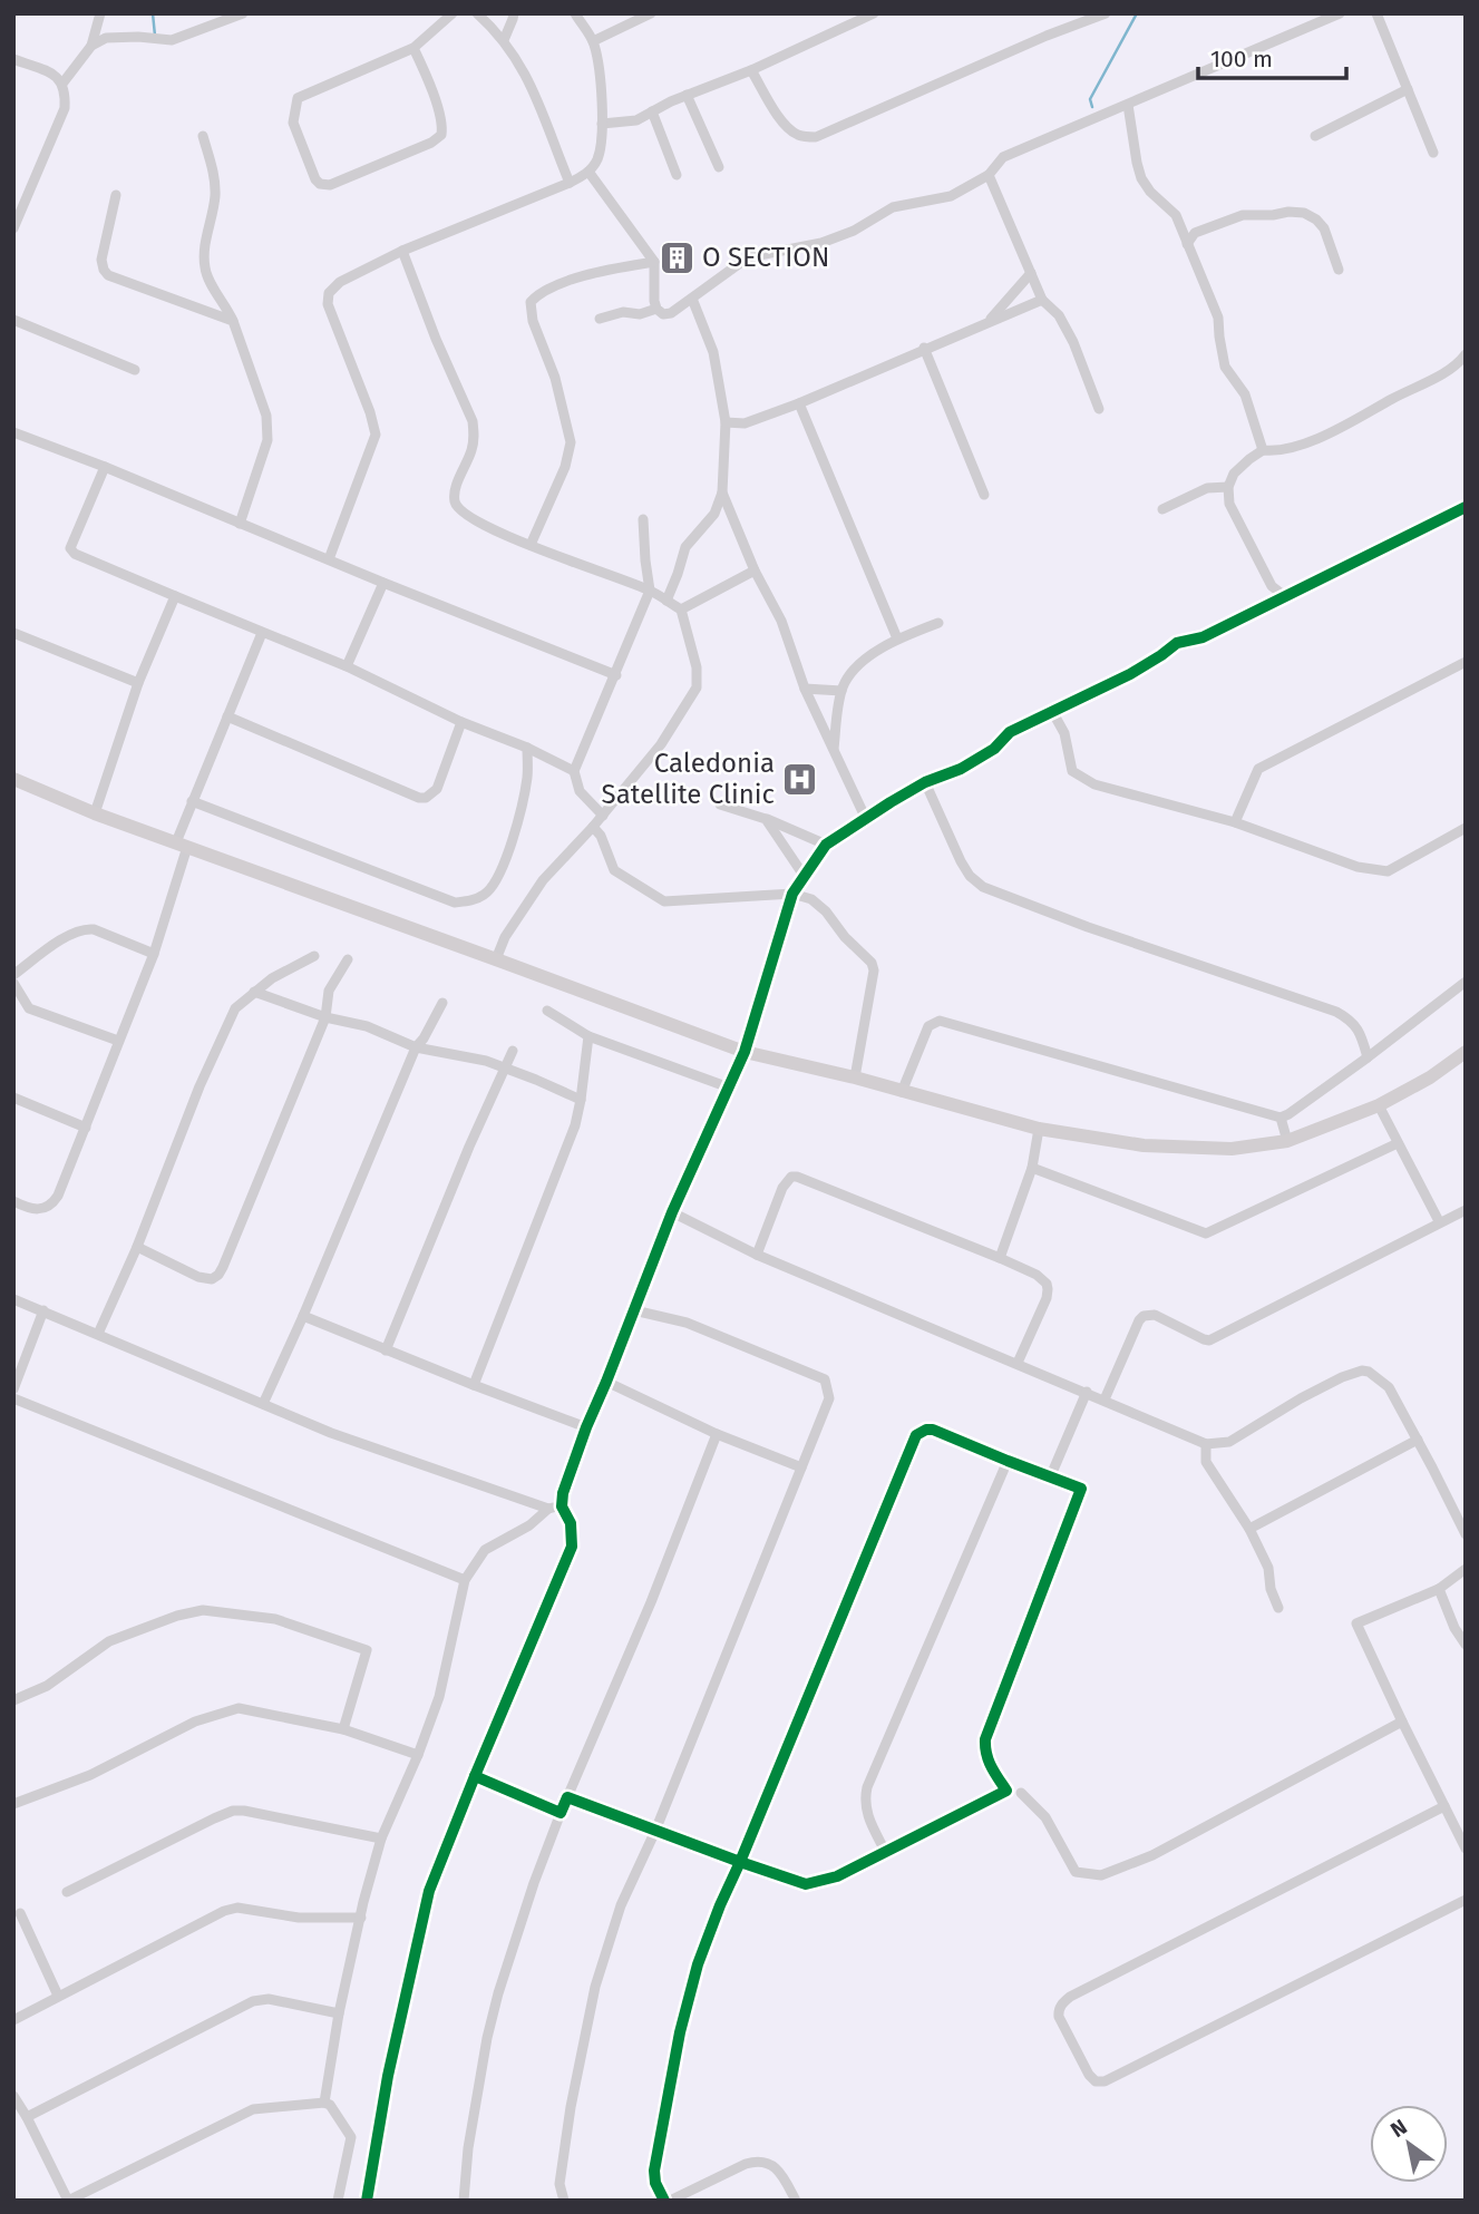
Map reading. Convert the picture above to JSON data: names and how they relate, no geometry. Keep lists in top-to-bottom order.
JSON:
{
  "places": {
    "building": ["O SECTION"],
    "hospital": ["Caledonia Satellite Clinic"]
  },
  "scale_bar": "100 m",
  "north": "top left"
}
